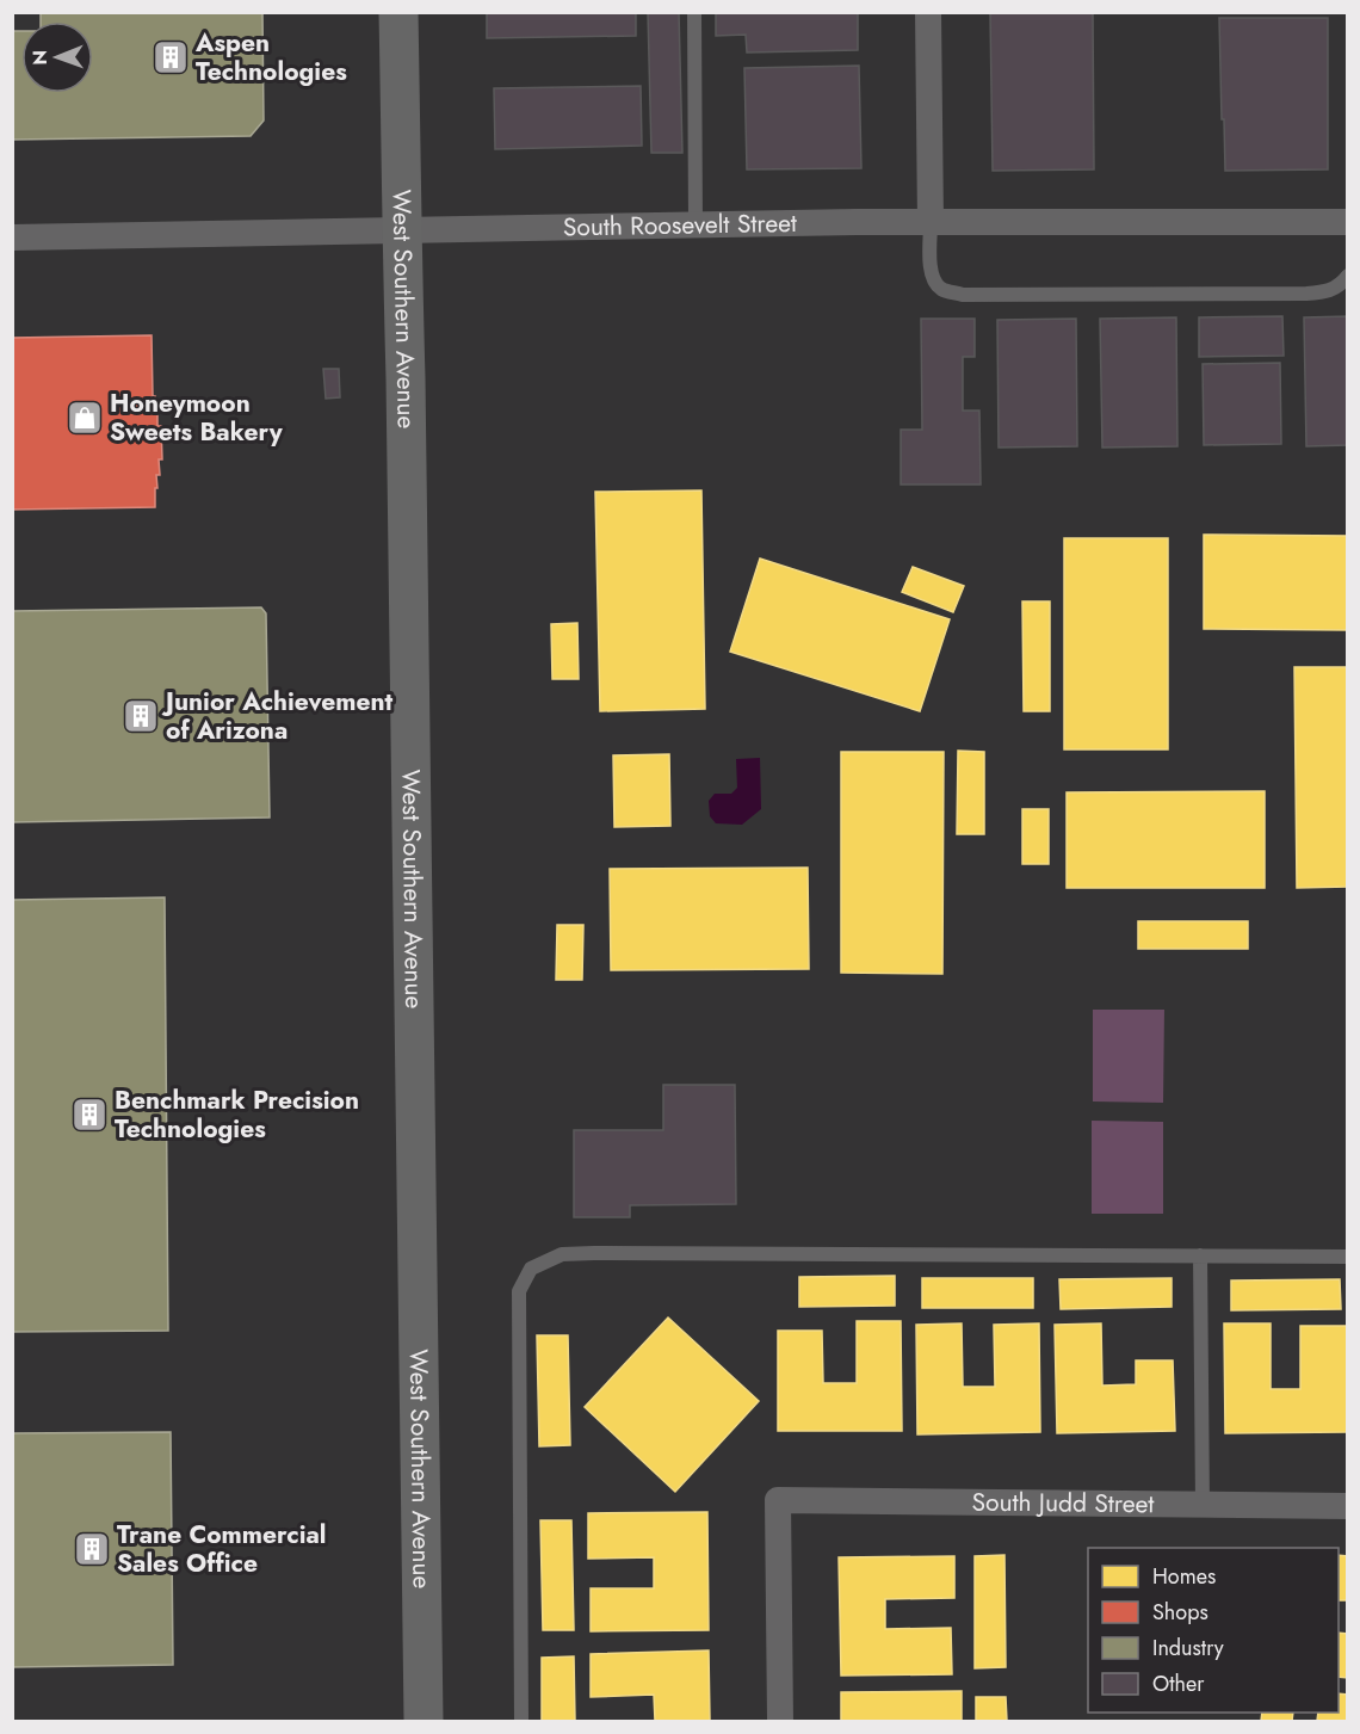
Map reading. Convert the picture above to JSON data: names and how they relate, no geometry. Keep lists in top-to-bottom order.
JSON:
{
  "streets": {
    "main road": ["West Southern Avenue"],
    "street": ["South Roosevelt Street", "South Judd Street"]
  },
  "crossings": [
    ["South Roosevelt Street", "West Southern Avenue"]
  ],
  "places": {
    "building": [
      "Aspen Technologies",
      "Junior Achievement of Arizona",
      "Benchmark Precision Technologies",
      "Trane Commercial Sales Office"
    ],
    "shop": ["Honeymoon Sweets Bakery"]
  },
  "legend": [
    "Homes",
    "Shops",
    "Industry",
    "Other"
  ],
  "north": "left"
}
